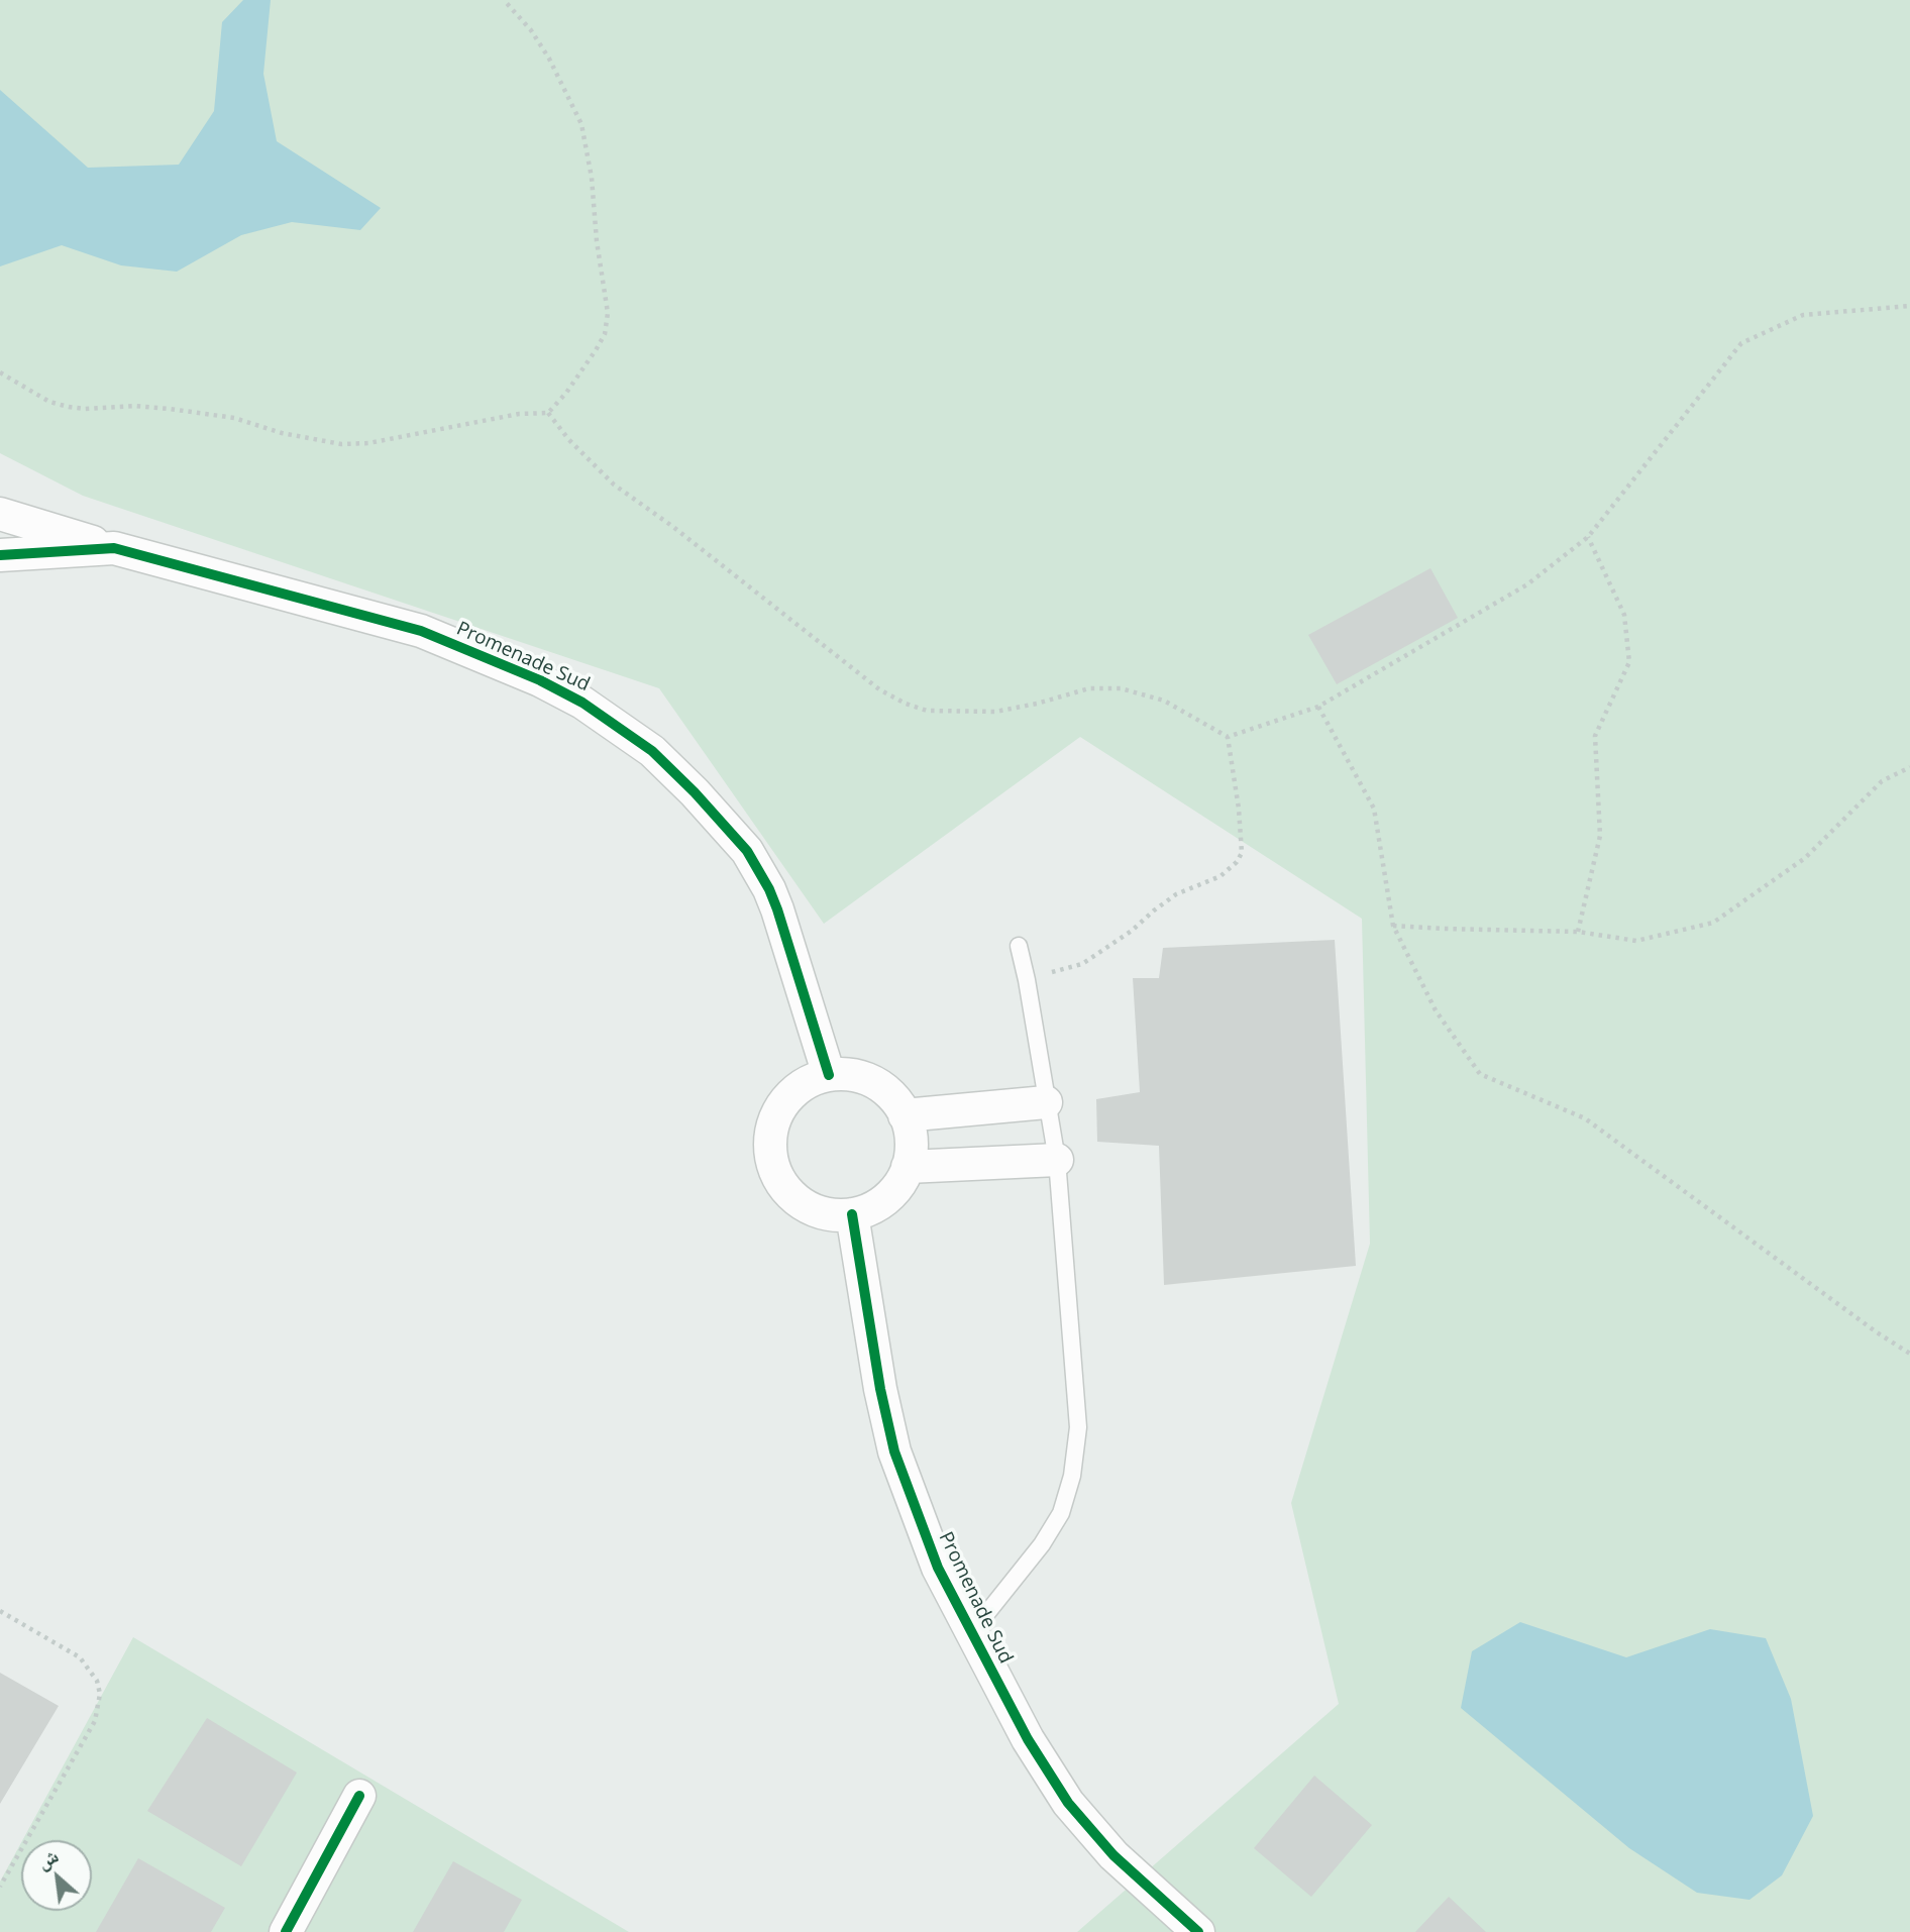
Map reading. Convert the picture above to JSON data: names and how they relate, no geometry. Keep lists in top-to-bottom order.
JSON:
{
  "streets": {
    "street": ["Promenade Sud"]
  },
  "north": "top left"
}
